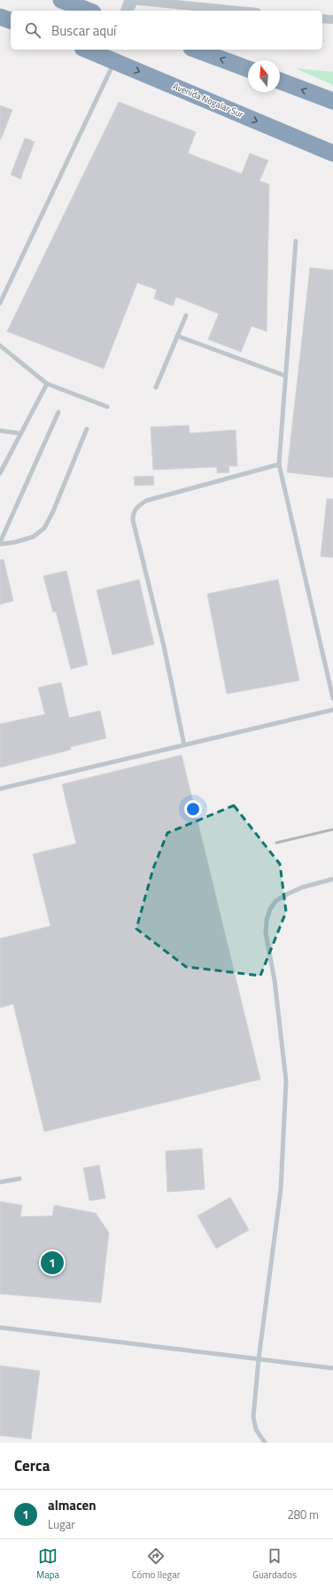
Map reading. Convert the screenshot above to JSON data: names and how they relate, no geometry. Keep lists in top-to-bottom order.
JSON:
{
  "streets": {
    "highway": ["Avenida Nogalar Sur"]
  },
  "north": "top",
  "page": {
    "search": "Buscar aquí",
    "pins": "1",
    "heading": "Cerca",
    "list": [
      {
        "mark": "1",
        "name": "almacen",
        "note": "Lugar",
        "value": "280 m"
      }
    ],
    "nav": ["Mapa", "Cómo llegar", "Guardados"]
  }
}
